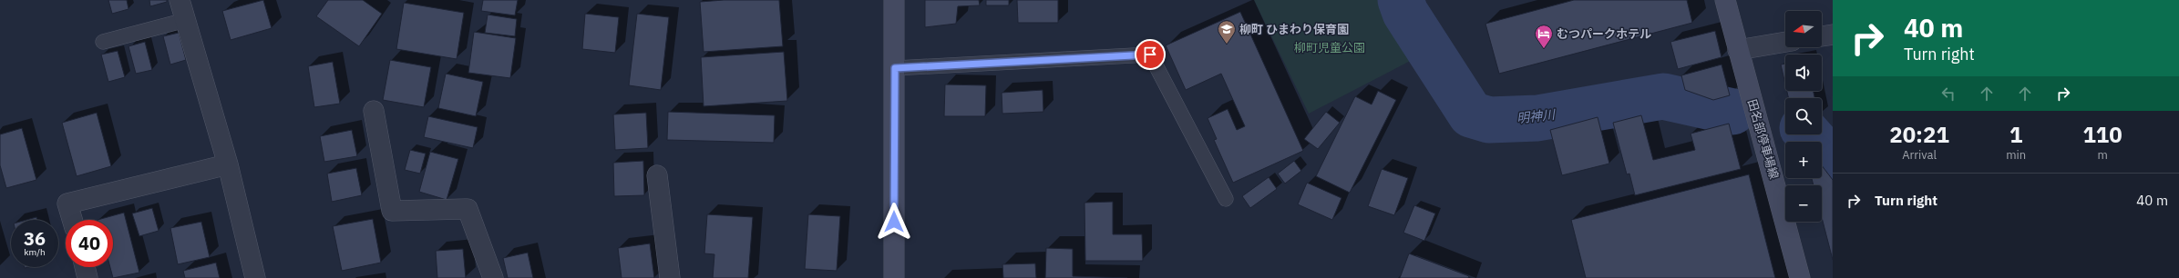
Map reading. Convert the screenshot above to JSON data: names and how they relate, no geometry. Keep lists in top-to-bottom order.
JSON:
{
  "streets": {
    "street": ["田名部停車場線"]
  },
  "water": ["明神川"],
  "parks": ["柳町児童公園"],
  "places": {
    "school or university": ["柳町 ひまわり保育園"],
    "hotel": ["むつパークホテル"]
  },
  "north": "left",
  "page": {
    "turn": ["40 m", "Turn right"],
    "map_buttons": ["+", "−"],
    "eta": [
      "20:21",
      "Arrival",
      "1",
      "min",
      "110",
      "m"
    ],
    "list": [
      {
        "name": "Turn right",
        "value": "40 m"
      }
    ],
    "speed": "36 km/h",
    "limit": "40"
  }
}
